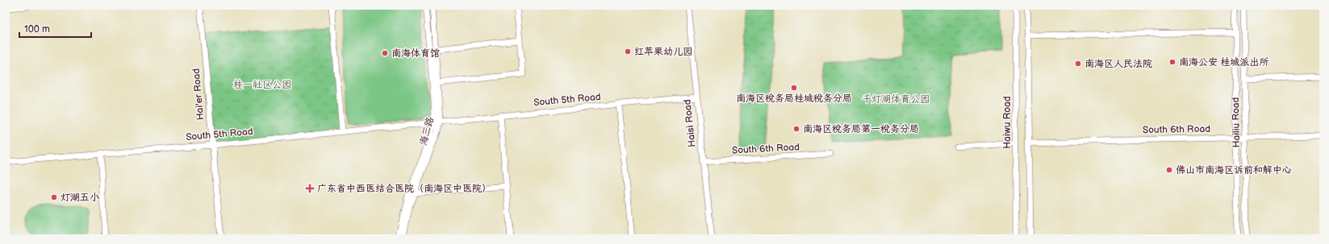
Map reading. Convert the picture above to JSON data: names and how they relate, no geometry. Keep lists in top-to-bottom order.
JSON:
{
  "streets": {
    "street": [
      "Hai'er Road",
      "South 5th Road",
      "Haiwu Road",
      "Hailiu Road",
      "Haisi Road",
      "South 6th Road",
      "海三路"
    ]
  },
  "crossings": [
    ["Hai'er Road", "South 5th Road"],
    ["South 5th Road", "Haisi Road"],
    ["South 5th Road", "海三路"],
    ["Hailiu Road", "South 6th Road"],
    ["Haisi Road", "South 6th Road"]
  ],
  "parks": ["桂一社区公园", "千灯湖体育公园"],
  "places": {
    "other": [
      "红苹果幼儿园",
      "南海体育馆",
      "南海公安 桂城派出所",
      "南海区人民法院",
      "南海区税务局桂城税务分局",
      "南海区税务局第一税务分局",
      "佛山市南海区诉前和解中心",
      "灯湖五小"
    ],
    "health": ["广东省中西医结合医院（南海区中医院）"]
  },
  "scale_bar": "100 m"
}
